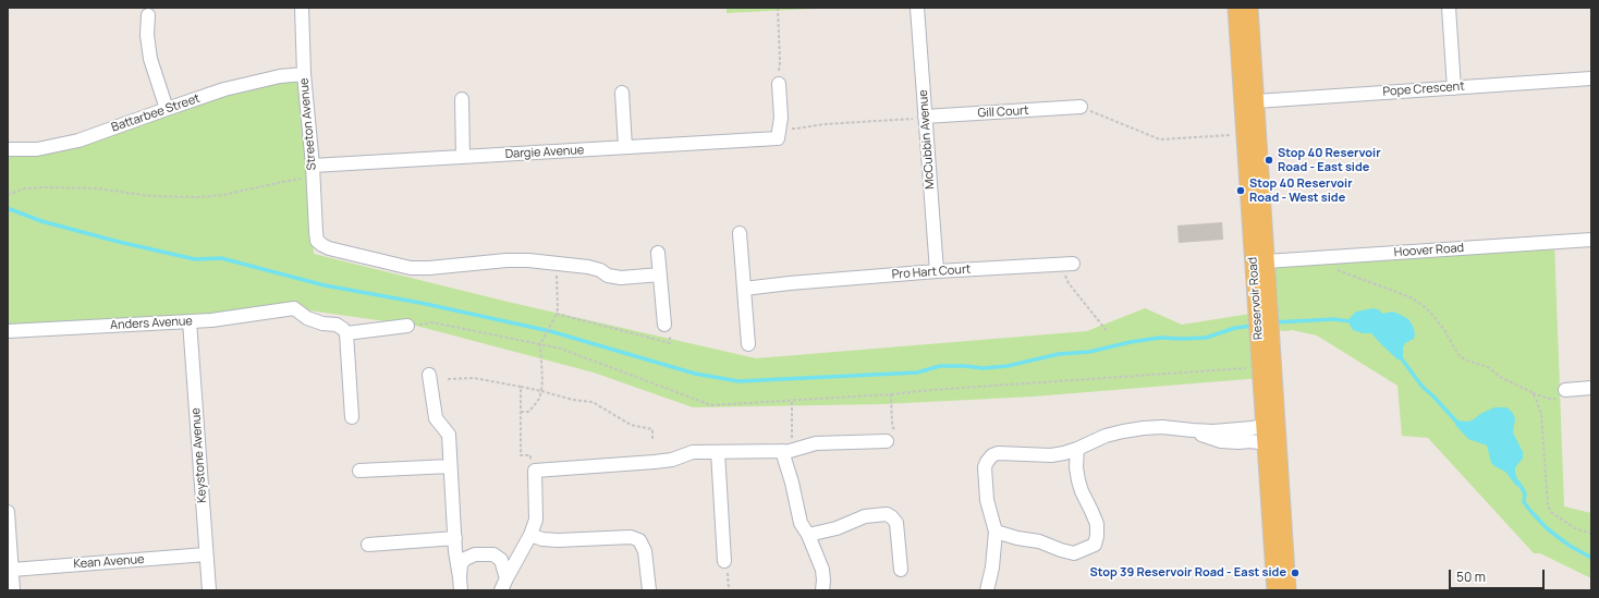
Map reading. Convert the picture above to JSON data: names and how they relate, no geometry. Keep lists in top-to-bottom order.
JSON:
{
  "streets": {
    "main road": ["Reservoir Road"],
    "street": [
      "Pope Crescent",
      "Gill Court",
      "Battarbee Street",
      "Streeton Avenue",
      "McCubbin Avenue",
      "Dargie Avenue",
      "Hoover Road",
      "Pro Hart Court",
      "Anders Avenue",
      "Keystone Avenue",
      "Kean Avenue"
    ]
  },
  "crossings": [
    ["Pope Crescent", "Reservoir Road"],
    ["Gill Court", "McCubbin Avenue"],
    ["Battarbee Street", "Streeton Avenue"],
    ["Streeton Avenue", "Dargie Avenue"],
    ["McCubbin Avenue", "Pro Hart Court"],
    ["Hoover Road", "Reservoir Road"],
    ["Anders Avenue", "Keystone Avenue"],
    ["Keystone Avenue", "Kean Avenue"]
  ],
  "places": ["Stop 40 Reservoir Road - East side", "Stop 40 Reservoir Road - West side", "Stop 39 Reservoir Road - East side"],
  "scale_bar": "50 m"
}
